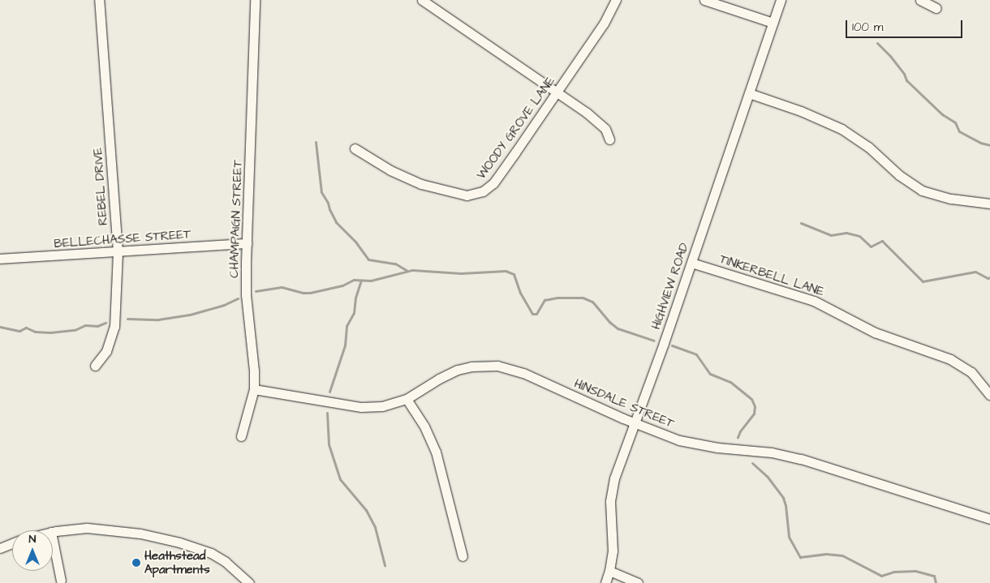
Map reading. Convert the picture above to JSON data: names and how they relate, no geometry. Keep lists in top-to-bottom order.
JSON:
{
  "streets": {
    "street": [
      "WOODY GROVE LANE",
      "REBEL DRIVE",
      "CHAMPAIGN STREET",
      "BELLECHASSE STREET",
      "TINKERBELL LANE",
      "HIGHVIEW ROAD",
      "HINSDALE STREET"
    ]
  },
  "crossings": [
    ["REBEL DRIVE", "BELLECHASSE STREET"],
    ["CHAMPAIGN STREET", "BELLECHASSE STREET"],
    ["CHAMPAIGN STREET", "HINSDALE STREET"],
    ["TINKERBELL LANE", "HIGHVIEW ROAD"],
    ["HIGHVIEW ROAD", "HINSDALE STREET"]
  ],
  "places": ["Heathstead Apartments"],
  "scale_bar": "100 m",
  "north": "top"
}
